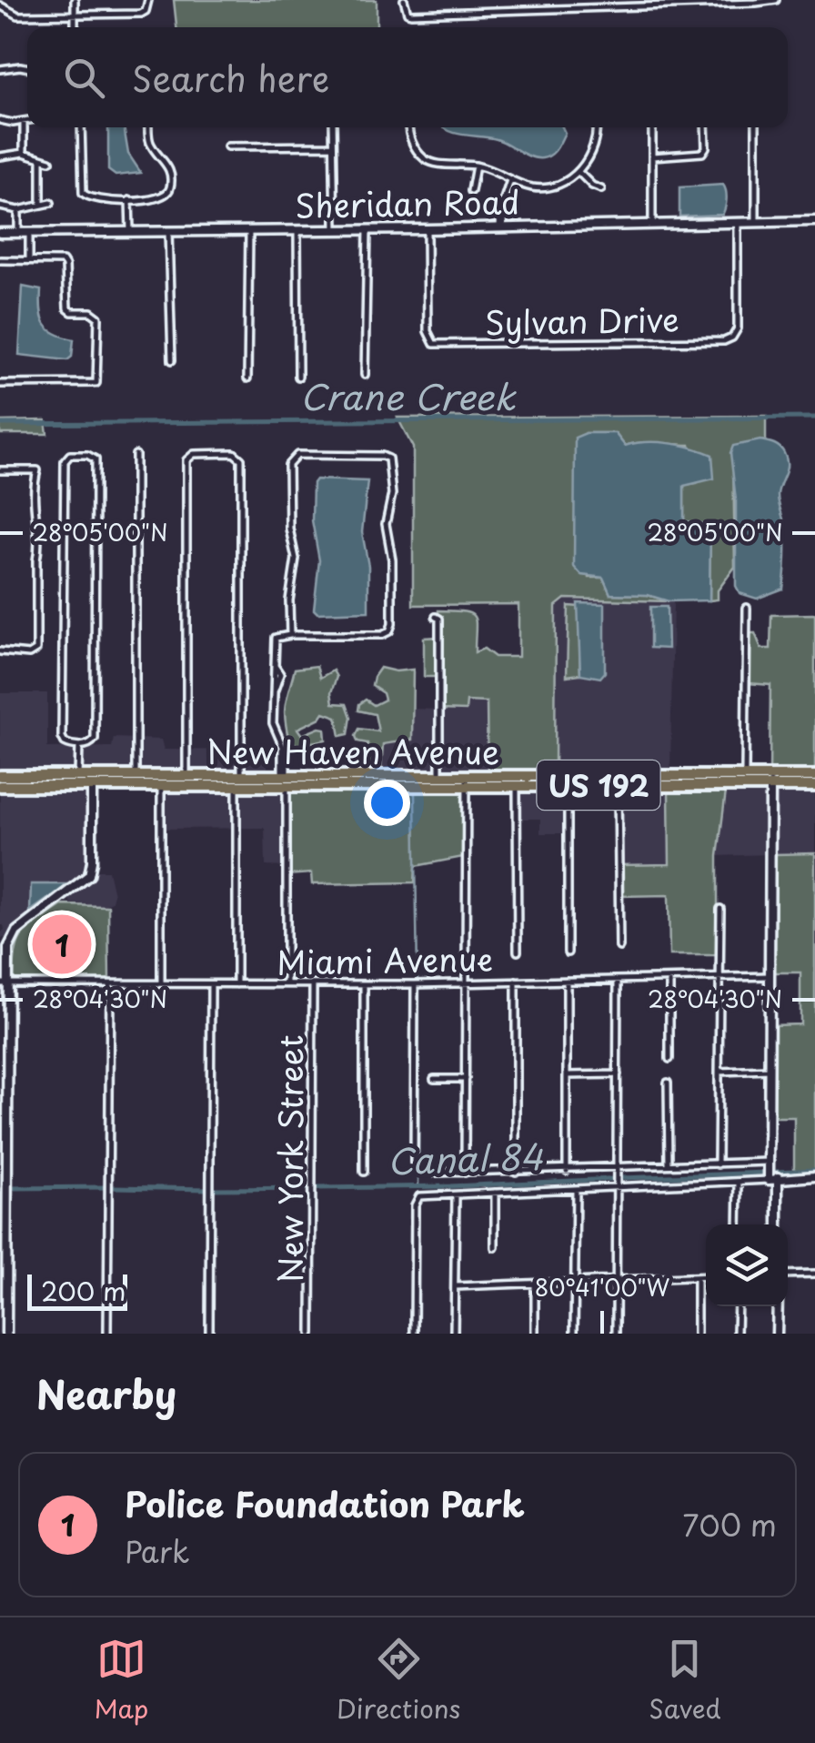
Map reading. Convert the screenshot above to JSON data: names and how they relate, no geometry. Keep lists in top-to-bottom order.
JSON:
{
  "streets": {
    "main road": ["New Haven Avenue", "US 192"],
    "street": [
      "Sheridan Road",
      "Sylvan Drive",
      "Miami Avenue",
      "New York Street"
    ]
  },
  "crossings": [
    ["Sheridan Road", "Sylvan Drive"],
    ["Miami Avenue", "New York Street"]
  ],
  "water": ["Crane Creek", "Canal 84"],
  "scale_bar": "200 m",
  "page": {
    "search": "Search here",
    "pins": "1",
    "scale": "200 m",
    "heading": "Nearby",
    "list": [
      {
        "mark": "1",
        "name": "Police Foundation Park",
        "note": "Park",
        "value": "700 m"
      }
    ],
    "nav": ["Map", "Directions", "Saved"]
  },
  "coordinates": ["28°05'00\"N", "28°04'30\"N", "80°41'00\"W"]
}
